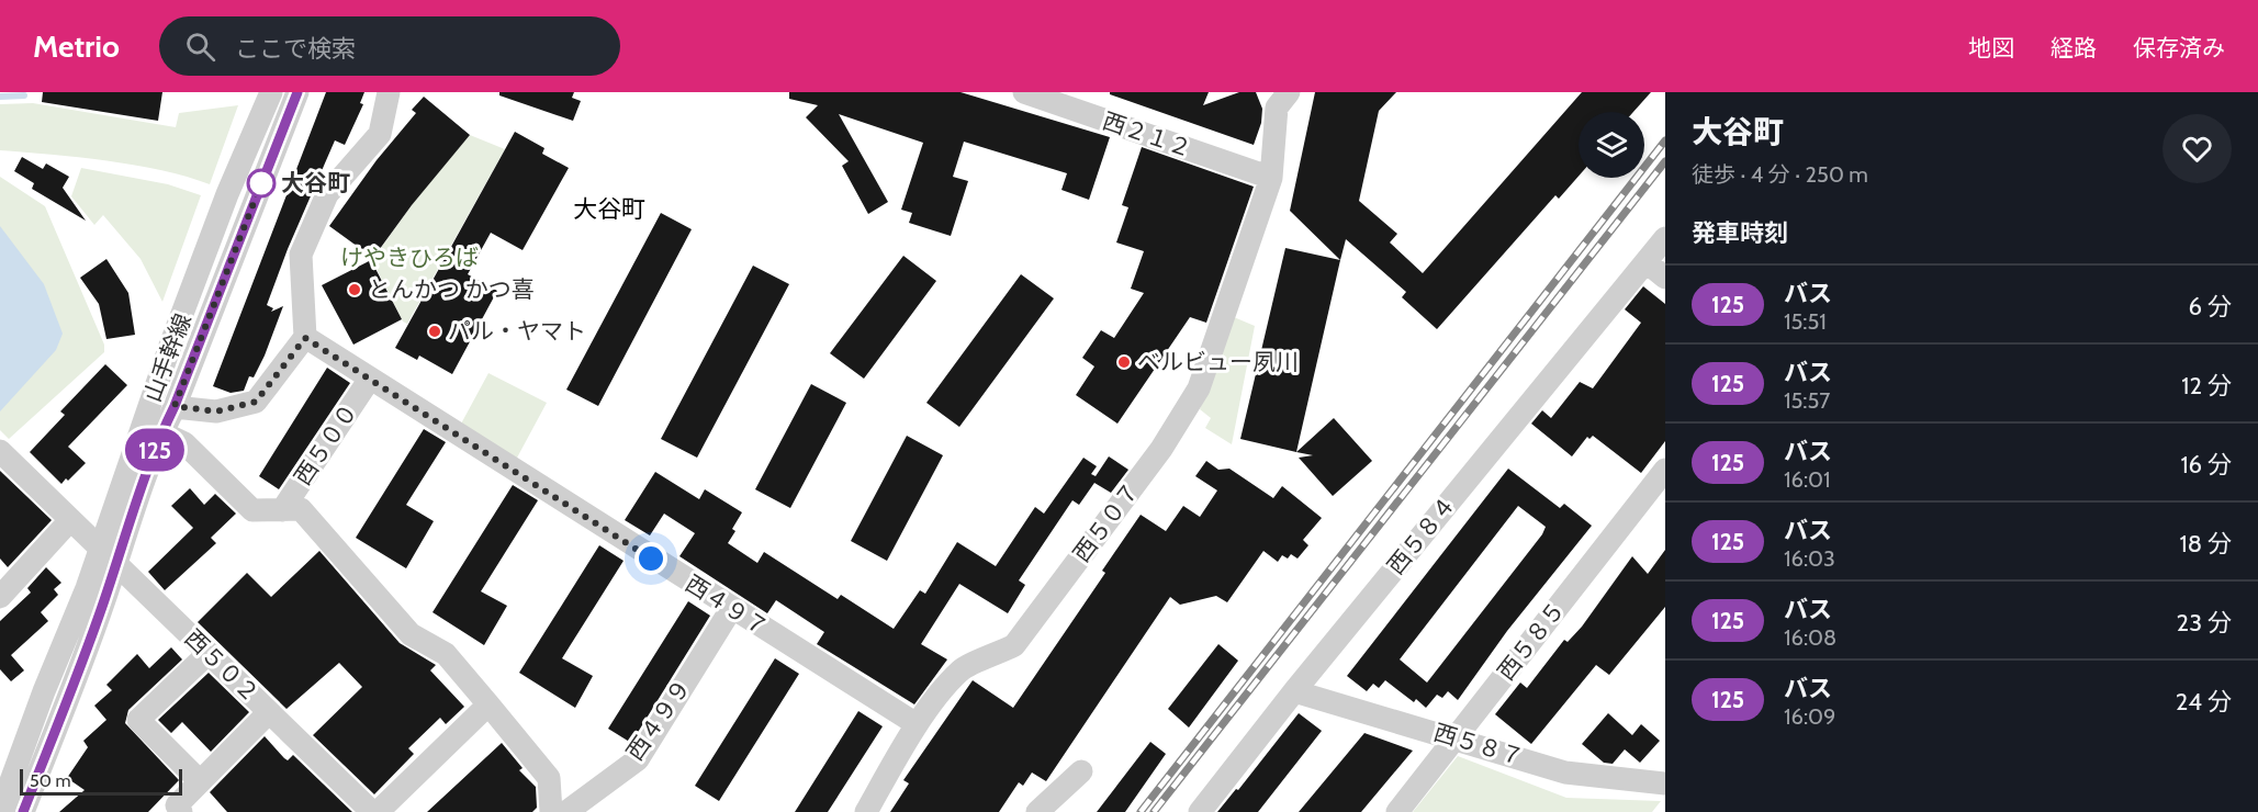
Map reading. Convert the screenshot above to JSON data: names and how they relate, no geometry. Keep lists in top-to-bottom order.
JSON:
{
  "streets": {
    "street": [
      "西２１２",
      "山手幹線",
      "西５００",
      "西５０７",
      "西５８４",
      "西４９７",
      "西５８５",
      "西５０２",
      "西４９９",
      "西５８７"
    ]
  },
  "crossings": [
    ["西２１２", "西５０７"],
    ["山手幹線", "西５０２"],
    ["西５００", "西４９７"],
    ["西５０７", "西４９７"],
    ["西５８４", "西５８７"],
    ["西４９７", "西４９９"],
    ["西５８５", "西５８７"]
  ],
  "districts": ["大谷町"],
  "parks": ["けやきひろば"],
  "places": [
    "大谷町",
    "とんかつ かつ喜",
    "パル・ヤマト",
    "ベルビュー夙川"
  ],
  "lines": ["bus line 125"],
  "scale_bar": "50 m",
  "page": {
    "header": "Metrio",
    "search": "ここで検索",
    "nav": ["地図", "経路", "保存済み"],
    "on_map": "125",
    "heading": [
      ["大谷町", "徒歩 · 4 分 · 250 m"],
      "発車時刻"
    ],
    "list": [
      {
        "mark": "125",
        "name": "バス",
        "note": "15:51",
        "value": "6 分"
      },
      {
        "mark": "125",
        "name": "バス",
        "note": "15:57",
        "value": "12 分"
      },
      {
        "mark": "125",
        "name": "バス",
        "note": "16:01",
        "value": "16 分"
      },
      {
        "mark": "125",
        "name": "バス",
        "note": "16:03",
        "value": "18 分"
      },
      {
        "mark": "125",
        "name": "バス",
        "note": "16:08",
        "value": "23 分"
      },
      {
        "mark": "125",
        "name": "バス",
        "note": "16:09",
        "value": "24 分"
      }
    ],
    "scale": "50 m"
  }
}
